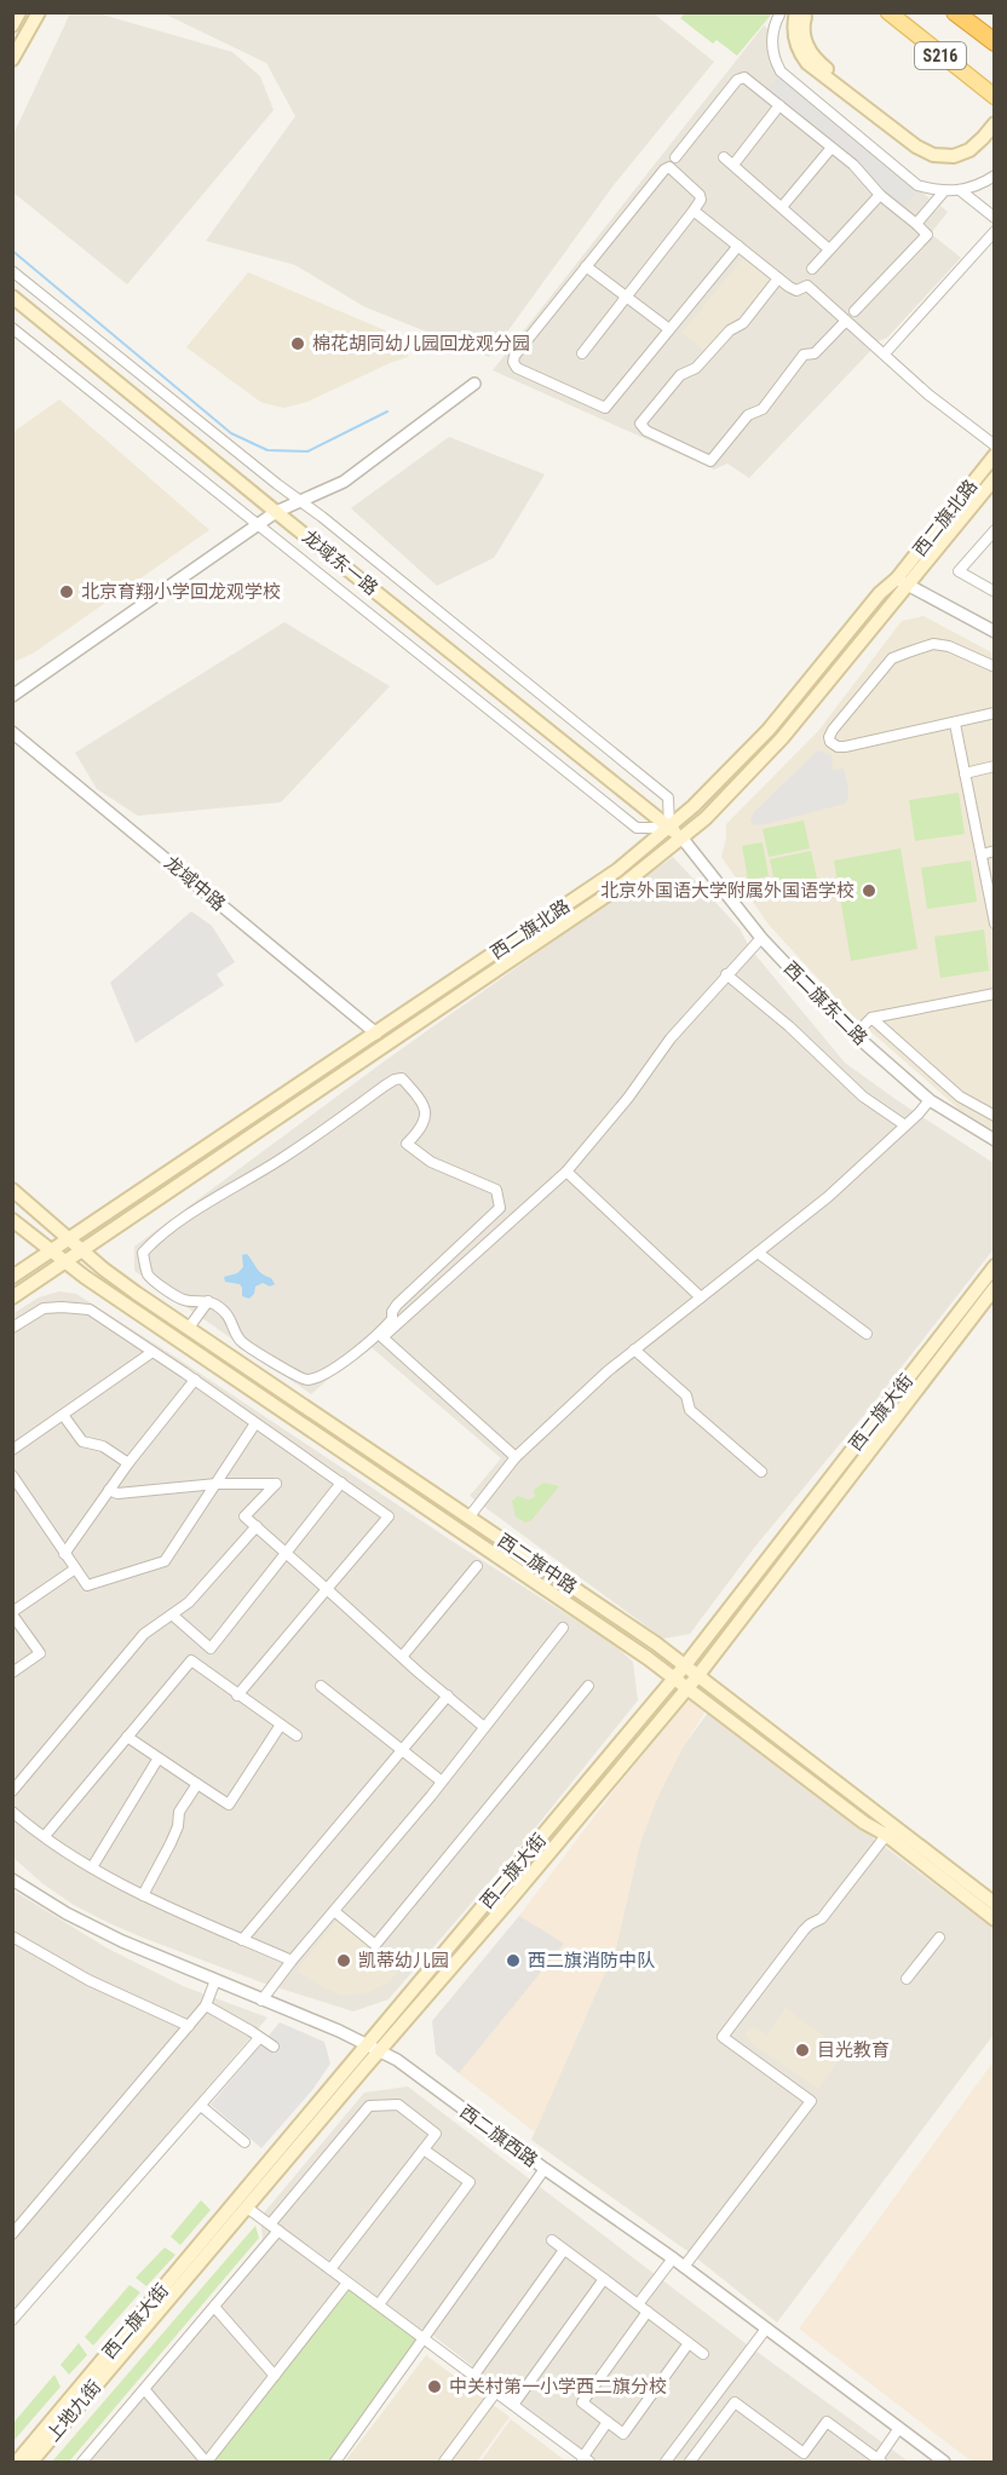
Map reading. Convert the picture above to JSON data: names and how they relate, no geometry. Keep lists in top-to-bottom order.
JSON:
{
  "streets": {
    "main road": [
      "S216",
      "西二旗北路",
      "龙域东一路",
      "西二旗大街",
      "西二旗中路",
      "上地九街"
    ],
    "street": ["龙域中路", "西二旗东二路", "西二旗西路"]
  },
  "crossings": [
    ["西二旗北路", "龙域东一路"],
    ["西二旗北路", "龙域中路"],
    ["西二旗北路", "西二旗东二路"],
    ["西二旗北路", "西二旗中路"],
    ["龙域东一路", "西二旗东二路"],
    ["西二旗大街", "西二旗中路"],
    ["西二旗大街", "西二旗西路"],
    ["西二旗大街", "上地九街"]
  ],
  "places": [
    "棉花胡同幼儿园回龙观分园",
    "北京育翔小学回龙观学校",
    "北京外国语大学附属外国语学校",
    "凯蒂幼儿园",
    "西二旗消防中队",
    "目光教育",
    "中关村第一小学西二旗分校"
  ]
}
